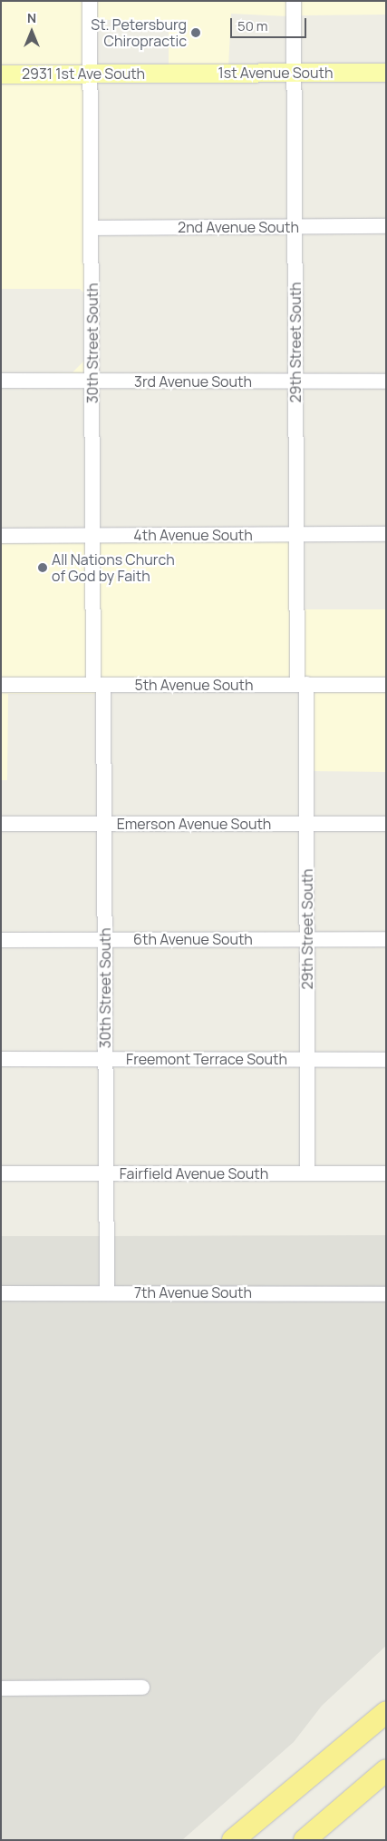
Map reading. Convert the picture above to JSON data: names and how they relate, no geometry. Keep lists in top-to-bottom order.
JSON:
{
  "streets": {
    "main road": ["1st Avenue South", "2931 1st Ave South"],
    "street": [
      "2nd Avenue South",
      "29th Street South",
      "30th Street South",
      "3rd Avenue South",
      "4th Avenue South",
      "5th Avenue South",
      "Emerson Avenue South",
      "6th Avenue South",
      "Freemont Terrace South",
      "Fairfield Avenue South",
      "7th Avenue South"
    ]
  },
  "crossings": [
    ["1st Avenue South", "2931 1st Ave South"],
    ["1st Avenue South", "29th Street South"],
    ["2931 1st Ave South", "30th Street South"],
    ["2nd Avenue South", "29th Street South"],
    ["2nd Avenue South", "30th Street South"],
    ["29th Street South", "3rd Avenue South"],
    ["29th Street South", "4th Avenue South"],
    ["29th Street South", "5th Avenue South"],
    ["29th Street South", "Emerson Avenue South"],
    ["29th Street South", "6th Avenue South"],
    ["29th Street South", "Freemont Terrace South"],
    ["29th Street South", "Fairfield Avenue South"],
    ["30th Street South", "3rd Avenue South"],
    ["30th Street South", "4th Avenue South"],
    ["30th Street South", "5th Avenue South"],
    ["30th Street South", "Emerson Avenue South"],
    ["30th Street South", "6th Avenue South"],
    ["30th Street South", "Freemont Terrace South"],
    ["30th Street South", "Fairfield Avenue South"],
    ["30th Street South", "7th Avenue South"]
  ],
  "places": ["St. Petersburg Chiropractic", "All Nations Church of God by Faith"],
  "scale_bar": "50 m",
  "north": "top"
}
